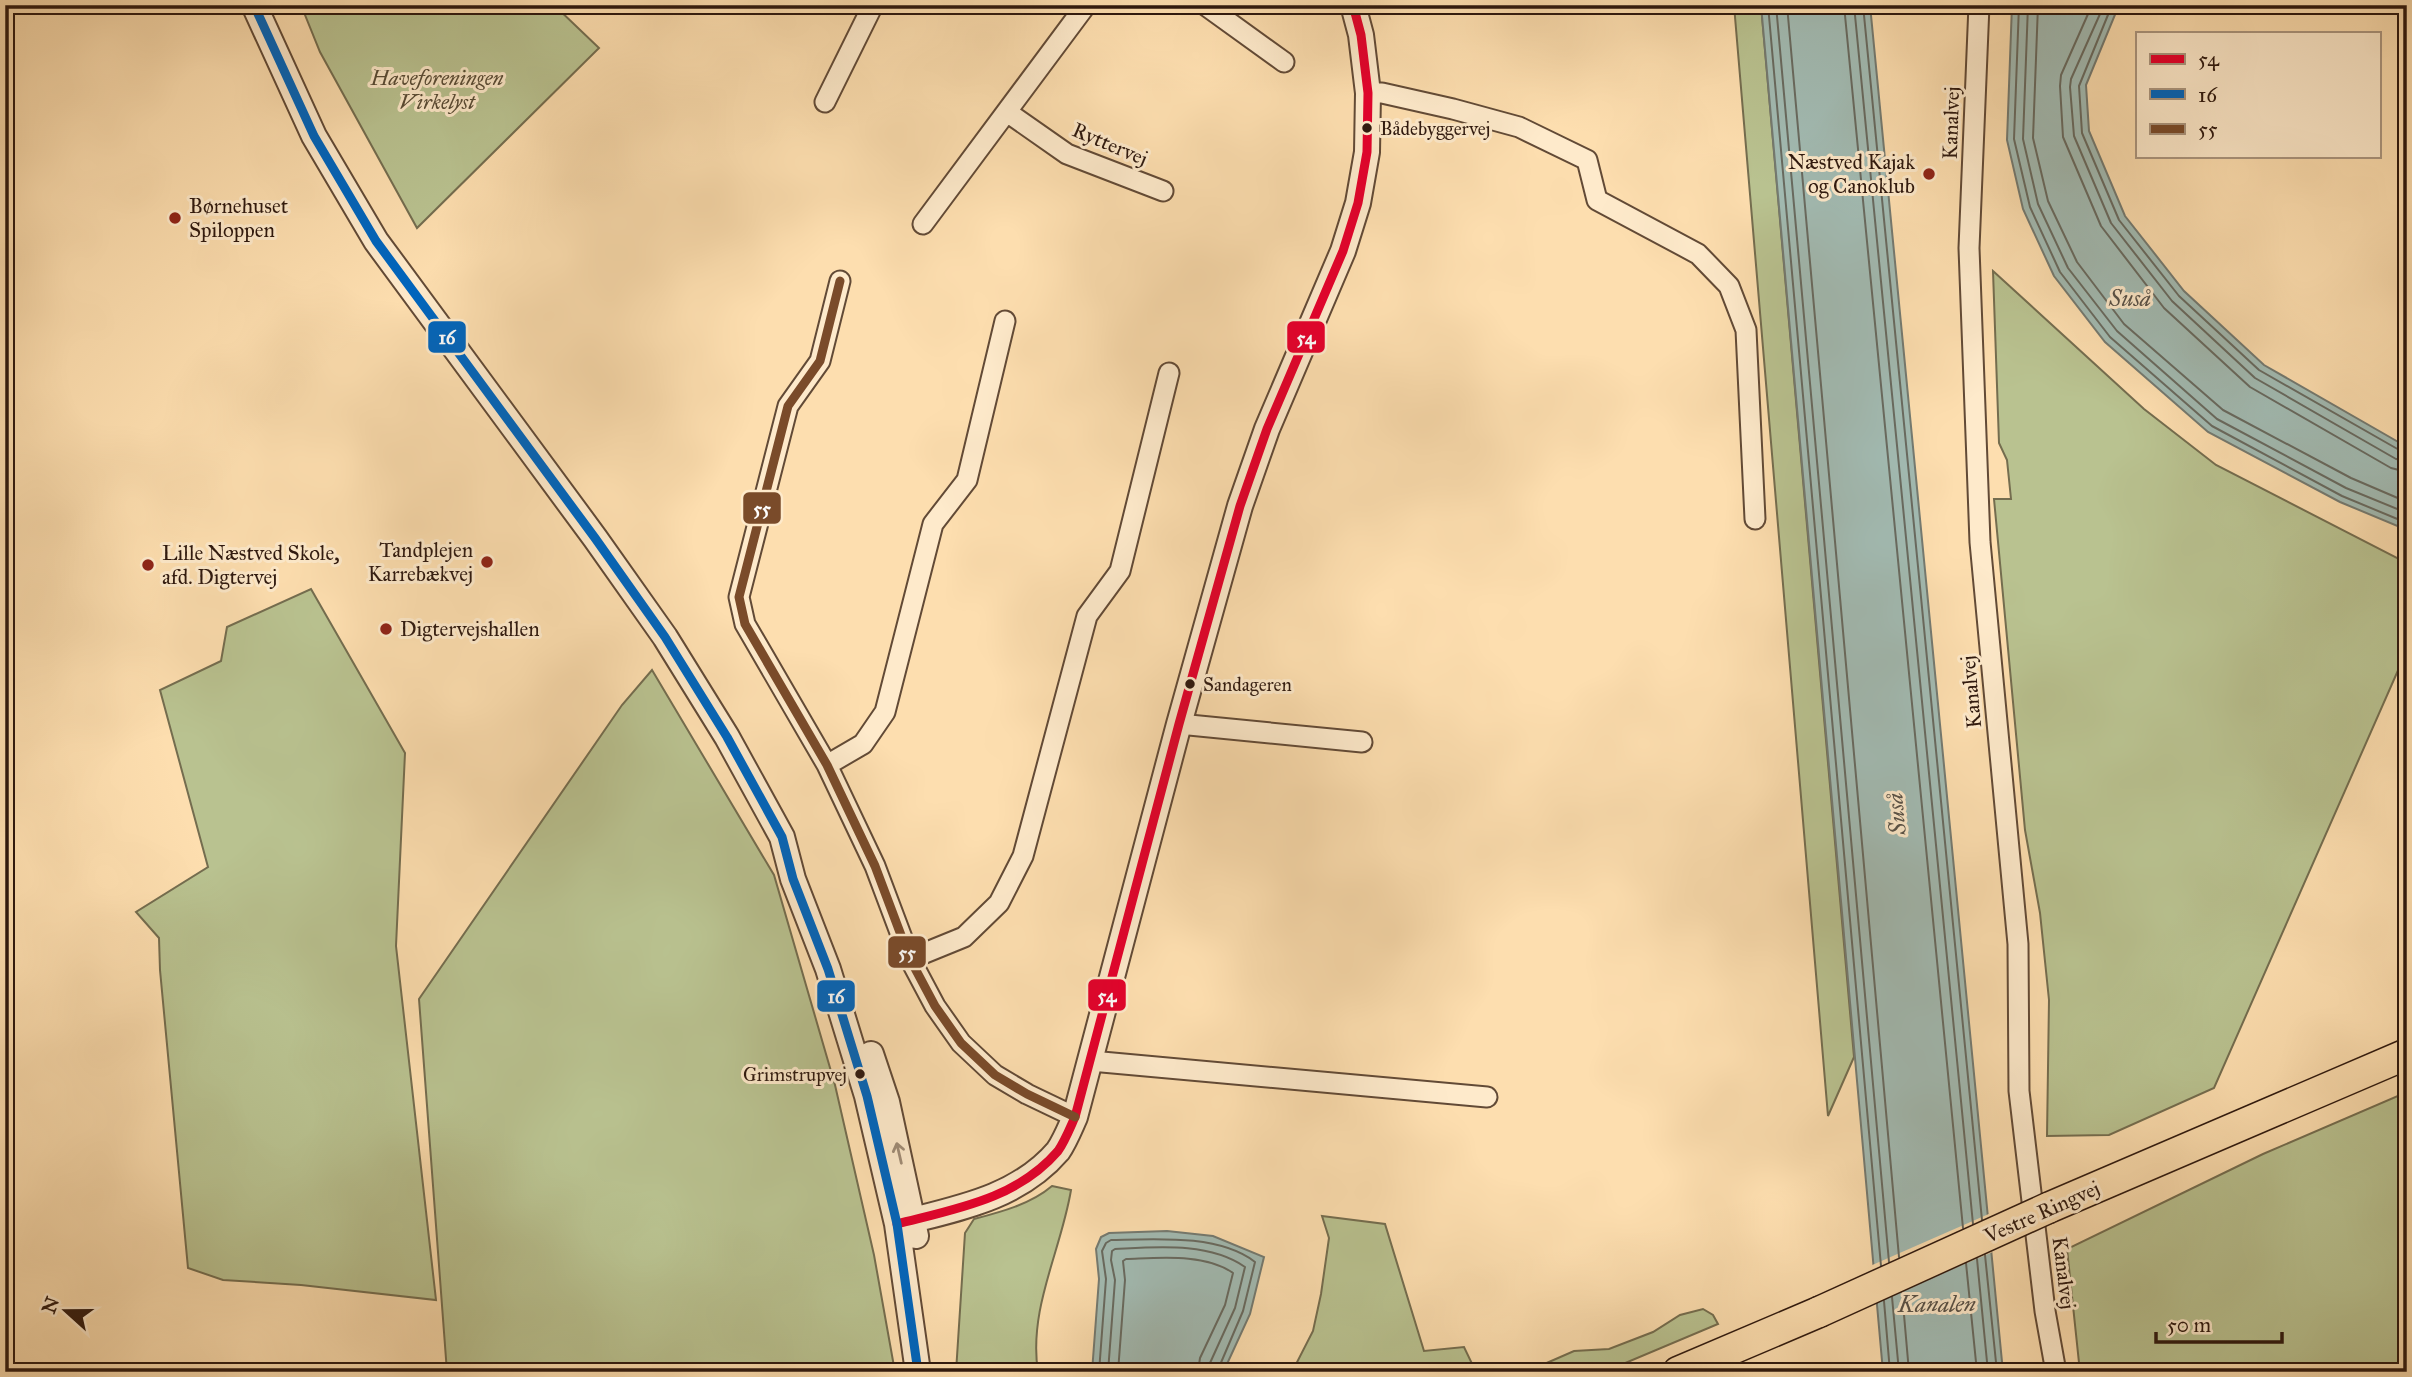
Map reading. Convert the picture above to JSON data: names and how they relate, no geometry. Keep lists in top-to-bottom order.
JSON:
{
  "streets": {
    "main road": ["Vestre Ringvej"],
    "street": ["Kanalvej", "Ryttervej"]
  },
  "water": ["Suså", "Kanalen"],
  "parks": ["Haveforeningen Virkelyst"],
  "places": [
    "Bådebyggervej",
    "Næstved Kajak og Canoklub",
    "Børnehuset Spiloppen",
    "Tandplejen Karrebækvej",
    "Lille Næstved Skole, afd. Digtervej",
    "Digtervejshallen",
    "Sandageren",
    "Grimstrupvej"
  ],
  "lines": ["transit line 54", "transit line 16", "transit line 55"],
  "legend": ["54", "16", "55"],
  "scale_bar": "50 m",
  "north": "left"
}
